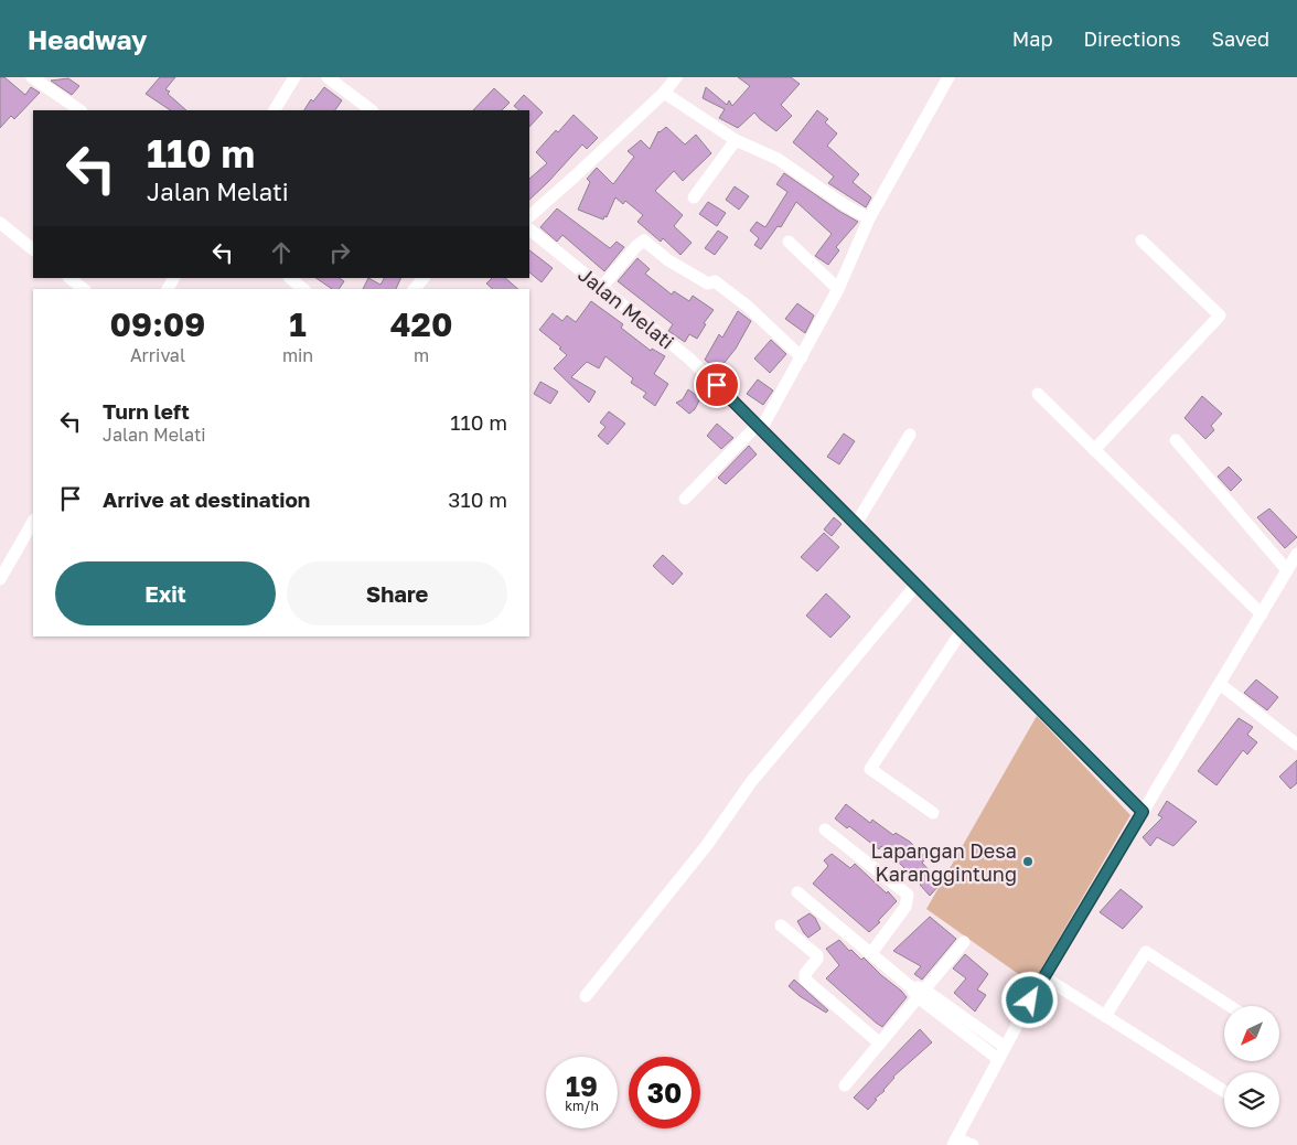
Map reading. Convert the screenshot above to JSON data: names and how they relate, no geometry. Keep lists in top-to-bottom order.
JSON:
{
  "streets": {
    "street": ["Jalan Melati"]
  },
  "places": ["Lapangan Desa Karanggintung"],
  "north": "bottom left",
  "page": {
    "header": "Headway",
    "nav": ["Map", "Directions", "Saved"],
    "turn": ["110 m", "Jalan Melati"],
    "eta": [
      "09:09",
      "Arrival",
      "1",
      "min",
      "420",
      "m"
    ],
    "list": [
      {
        "name": "Turn left",
        "note": "Jalan Melati",
        "value": "110 m"
      },
      {
        "name": "Arrive at destination",
        "value": "310 m"
      }
    ],
    "buttons": ["Exit", "Share"],
    "speed": "19 km/h",
    "limit": "30"
  }
}
